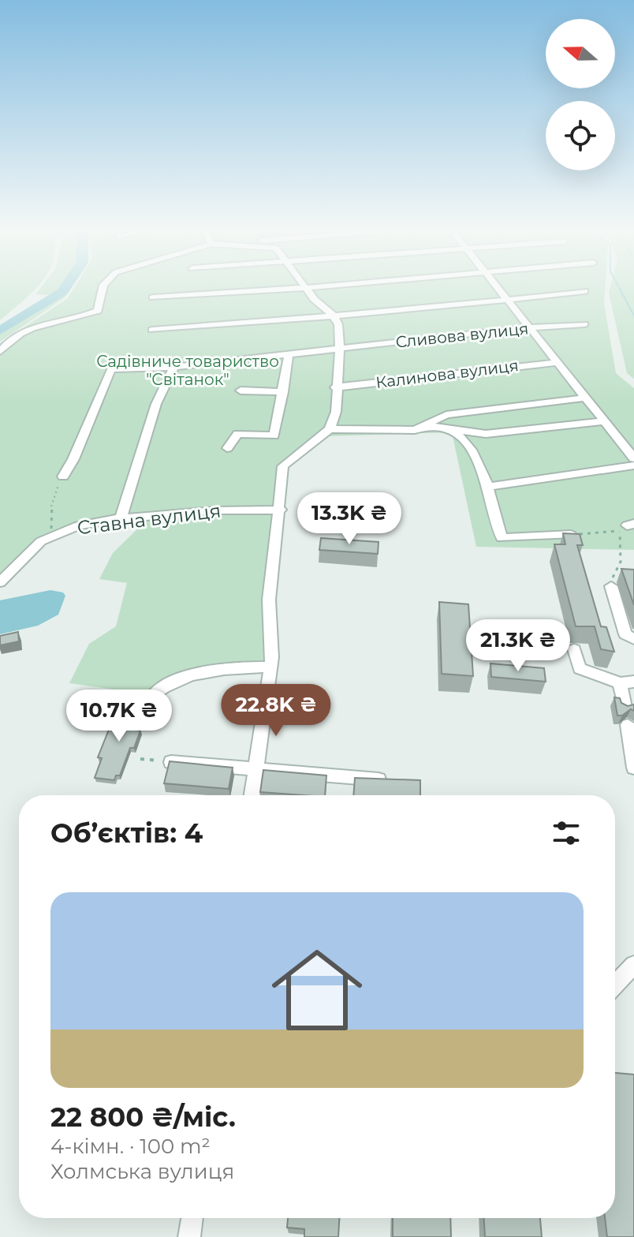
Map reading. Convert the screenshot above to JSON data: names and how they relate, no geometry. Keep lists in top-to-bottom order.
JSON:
{
  "streets": {
    "street": ["Сливова вулиця", "Калинова вулиця", "Ставна вулиця"]
  },
  "parks": ["Садівниче товариство \"Світанок\""],
  "north": "left",
  "page": {
    "price": [
      "13.3K ₴",
      "21.3K ₴",
      "22.8K ₴",
      "10.7K ₴"
    ],
    "heading": "Об’єктів: 4",
    "list": [
      {
        "name": "22 800 ₴/міс.",
        "note": "4-кімн. · 100 m² · Холмська вулиця"
      }
    ]
  }
}
